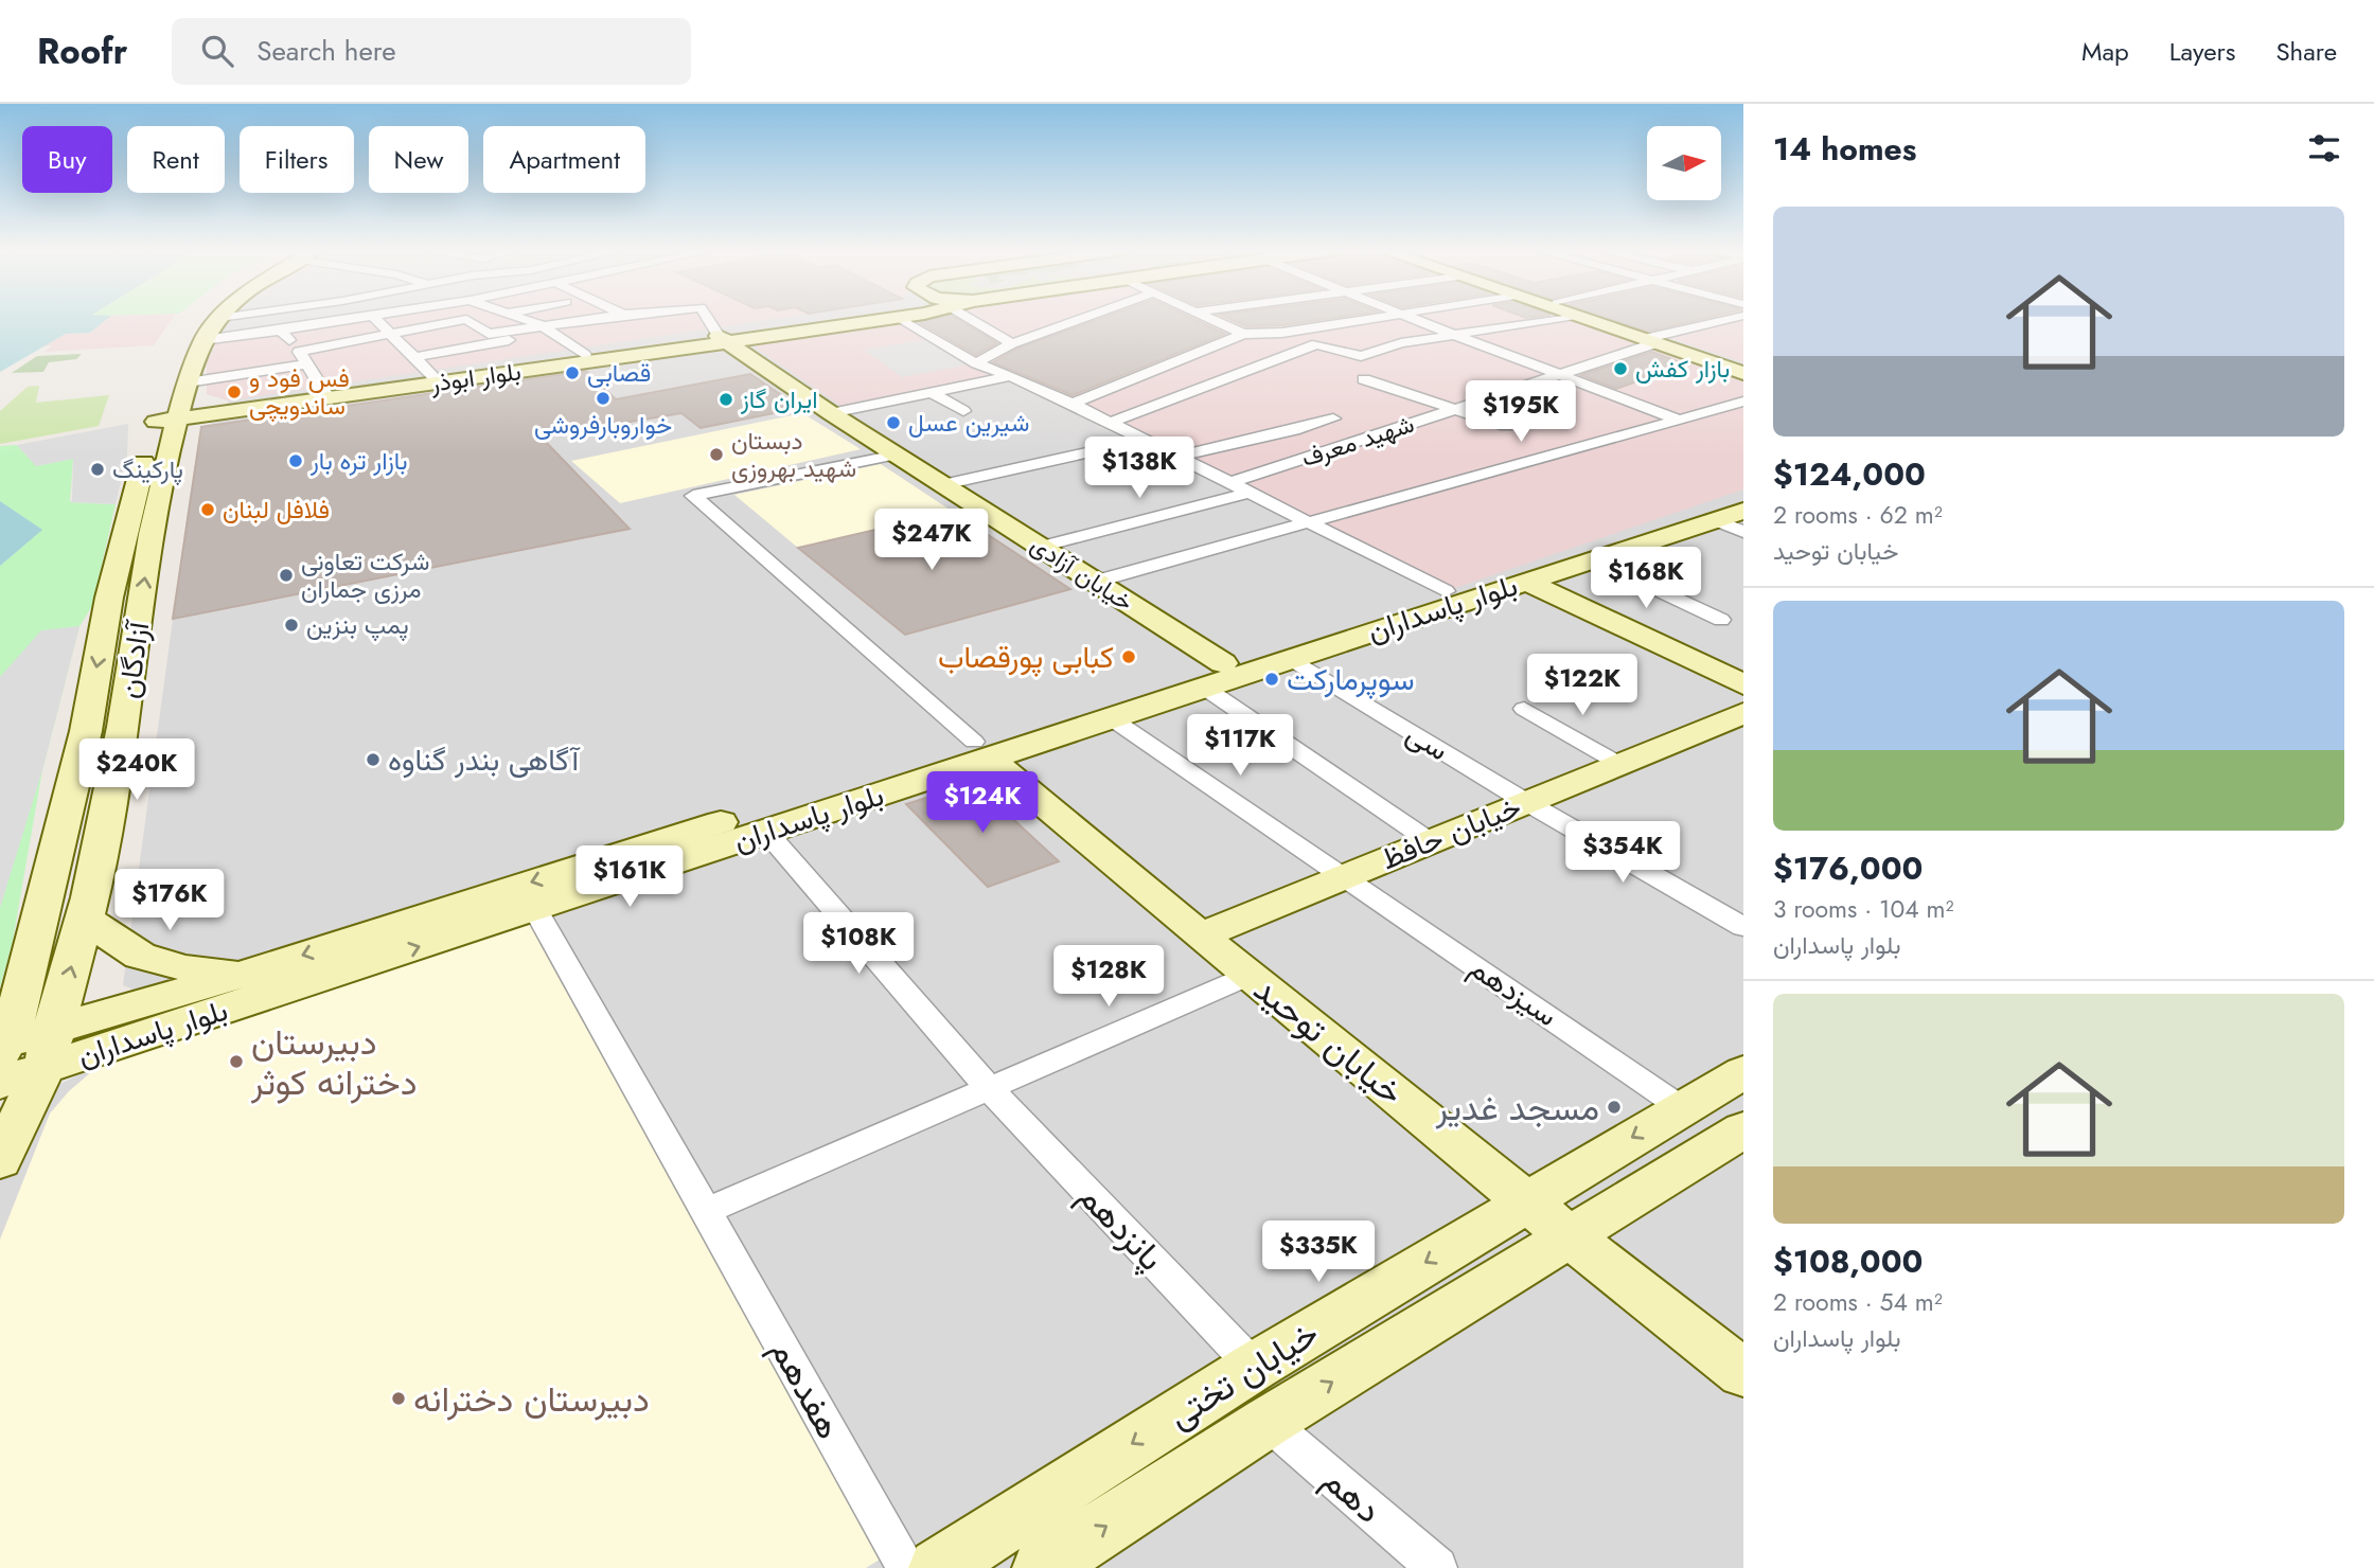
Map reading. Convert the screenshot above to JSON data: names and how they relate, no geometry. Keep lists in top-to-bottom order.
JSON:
{
  "streets": {
    "main road": [
      "بلوار ابوذر",
      "خیابان آزادی",
      "بلوار پاسداران",
      "آزادگان",
      "خیابان حافظ",
      "خیابان توحید",
      "خیابان تختی"
    ],
    "street": [
      "شهید معرف",
      "سی",
      "سیزدهم",
      "پانزدهم",
      "هفدهم",
      "دهم"
    ]
  },
  "crossings": [
    ["بلوار ابوذر", "خیابان آزادی"],
    ["بلوار ابوذر", "آزادگان"],
    ["خیابان آزادی", "بلوار پاسداران"],
    ["بلوار پاسداران", "آزادگان"],
    ["بلوار پاسداران", "سی"],
    ["بلوار پاسداران", "سیزدهم"],
    ["بلوار پاسداران", "خیابان توحید"],
    ["بلوار پاسداران", "پانزدهم"],
    ["بلوار پاسداران", "هفدهم"],
    ["سی", "خیابان حافظ"],
    ["خیابان حافظ", "سیزدهم"],
    ["خیابان حافظ", "خیابان توحید"],
    ["سیزدهم", "خیابان تختی"],
    ["خیابان توحید", "خیابان تختی"],
    ["پانزدهم", "خیابان تختی"],
    ["خیابان تختی", "دهم"]
  ],
  "places": [
    "بازار کفش",
    "قصابی",
    "فس فود و ساندویچی",
    "خواروبارفروشی",
    "ایران گاز",
    "شیرین عسل",
    "دبستان شهید بهروزی",
    "بازار تره بار",
    "پارکینگ",
    "فلافل لبنان",
    "شرکت تعاونی مرزی جماران",
    "پمپ بنزین",
    "کبابی پورقصاب",
    "سوپرمارکت",
    "آگاهی بندر گناوه",
    "دبیرستان دخترانه کوثر",
    "مسجد غدیر",
    "دبیرستان دخترانه"
  ],
  "north": "right",
  "page": {
    "header": "Roofr",
    "search": "Search here",
    "nav": ["Map", "Layers", "Share"],
    "heading": "14 homes",
    "chip": [
      "Buy",
      "Rent",
      "Filters",
      "New",
      "Apartment"
    ],
    "list": [
      {
        "name": "$124,000",
        "note": "2 rooms · 62 m² · خیابان توحید"
      },
      {
        "name": "$176,000",
        "note": "3 rooms · 104 m² · بلوار پاسداران"
      },
      {
        "name": "$108,000",
        "note": "2 rooms · 54 m² · بلوار پاسداران"
      }
    ],
    "price": [
      "$195K",
      "$138K",
      "$247K",
      "$168K",
      "$122K",
      "$117K",
      "$240K",
      "$124K",
      "$354K",
      "$161K",
      "$176K",
      "$108K",
      "$128K",
      "$335K"
    ]
  }
}
